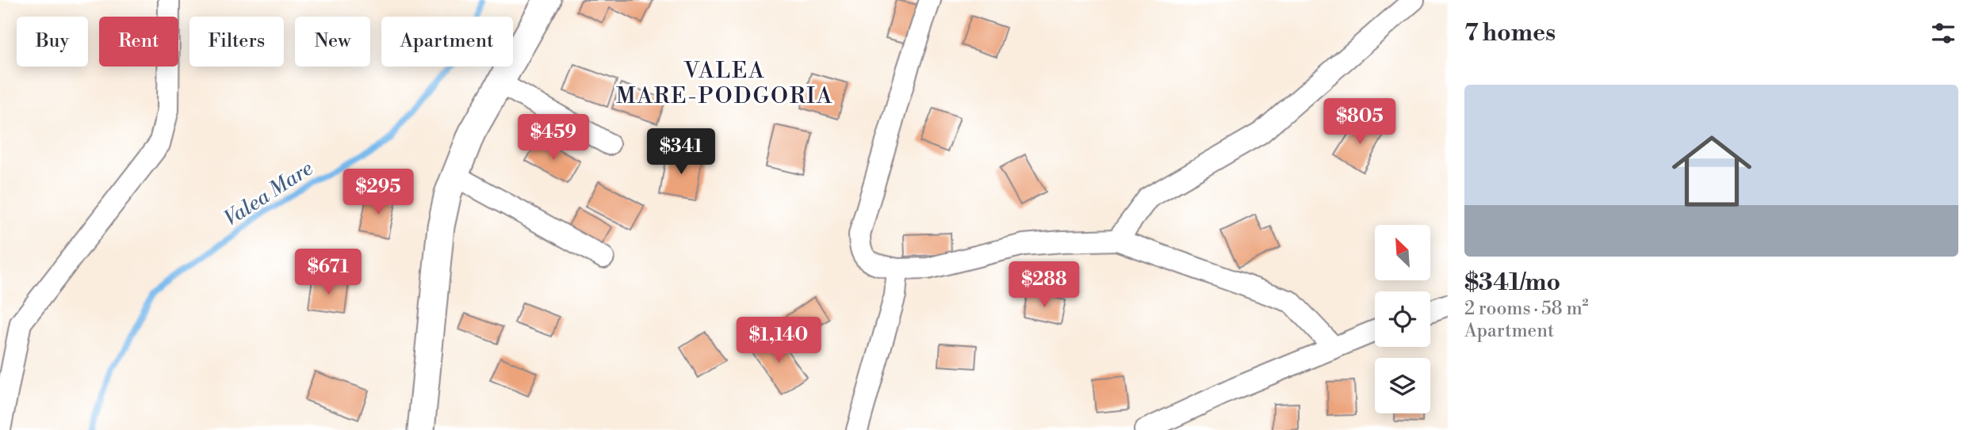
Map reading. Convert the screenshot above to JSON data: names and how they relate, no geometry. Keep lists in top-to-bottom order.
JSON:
{
  "districts": ["VALEA MARE-PODGORIA"],
  "water": ["Valea Mare"],
  "north": "top left",
  "page": {
    "heading": "7 homes",
    "chip": [
      "Buy",
      "Rent",
      "Filters",
      "New",
      "Apartment"
    ],
    "list": [
      {
        "name": "$341/mo",
        "note": "2 rooms · 58 m² · Apartment"
      }
    ],
    "price": [
      "$805",
      "$459",
      "$341",
      "$295",
      "$671",
      "$288",
      "$1,140"
    ]
  }
}
